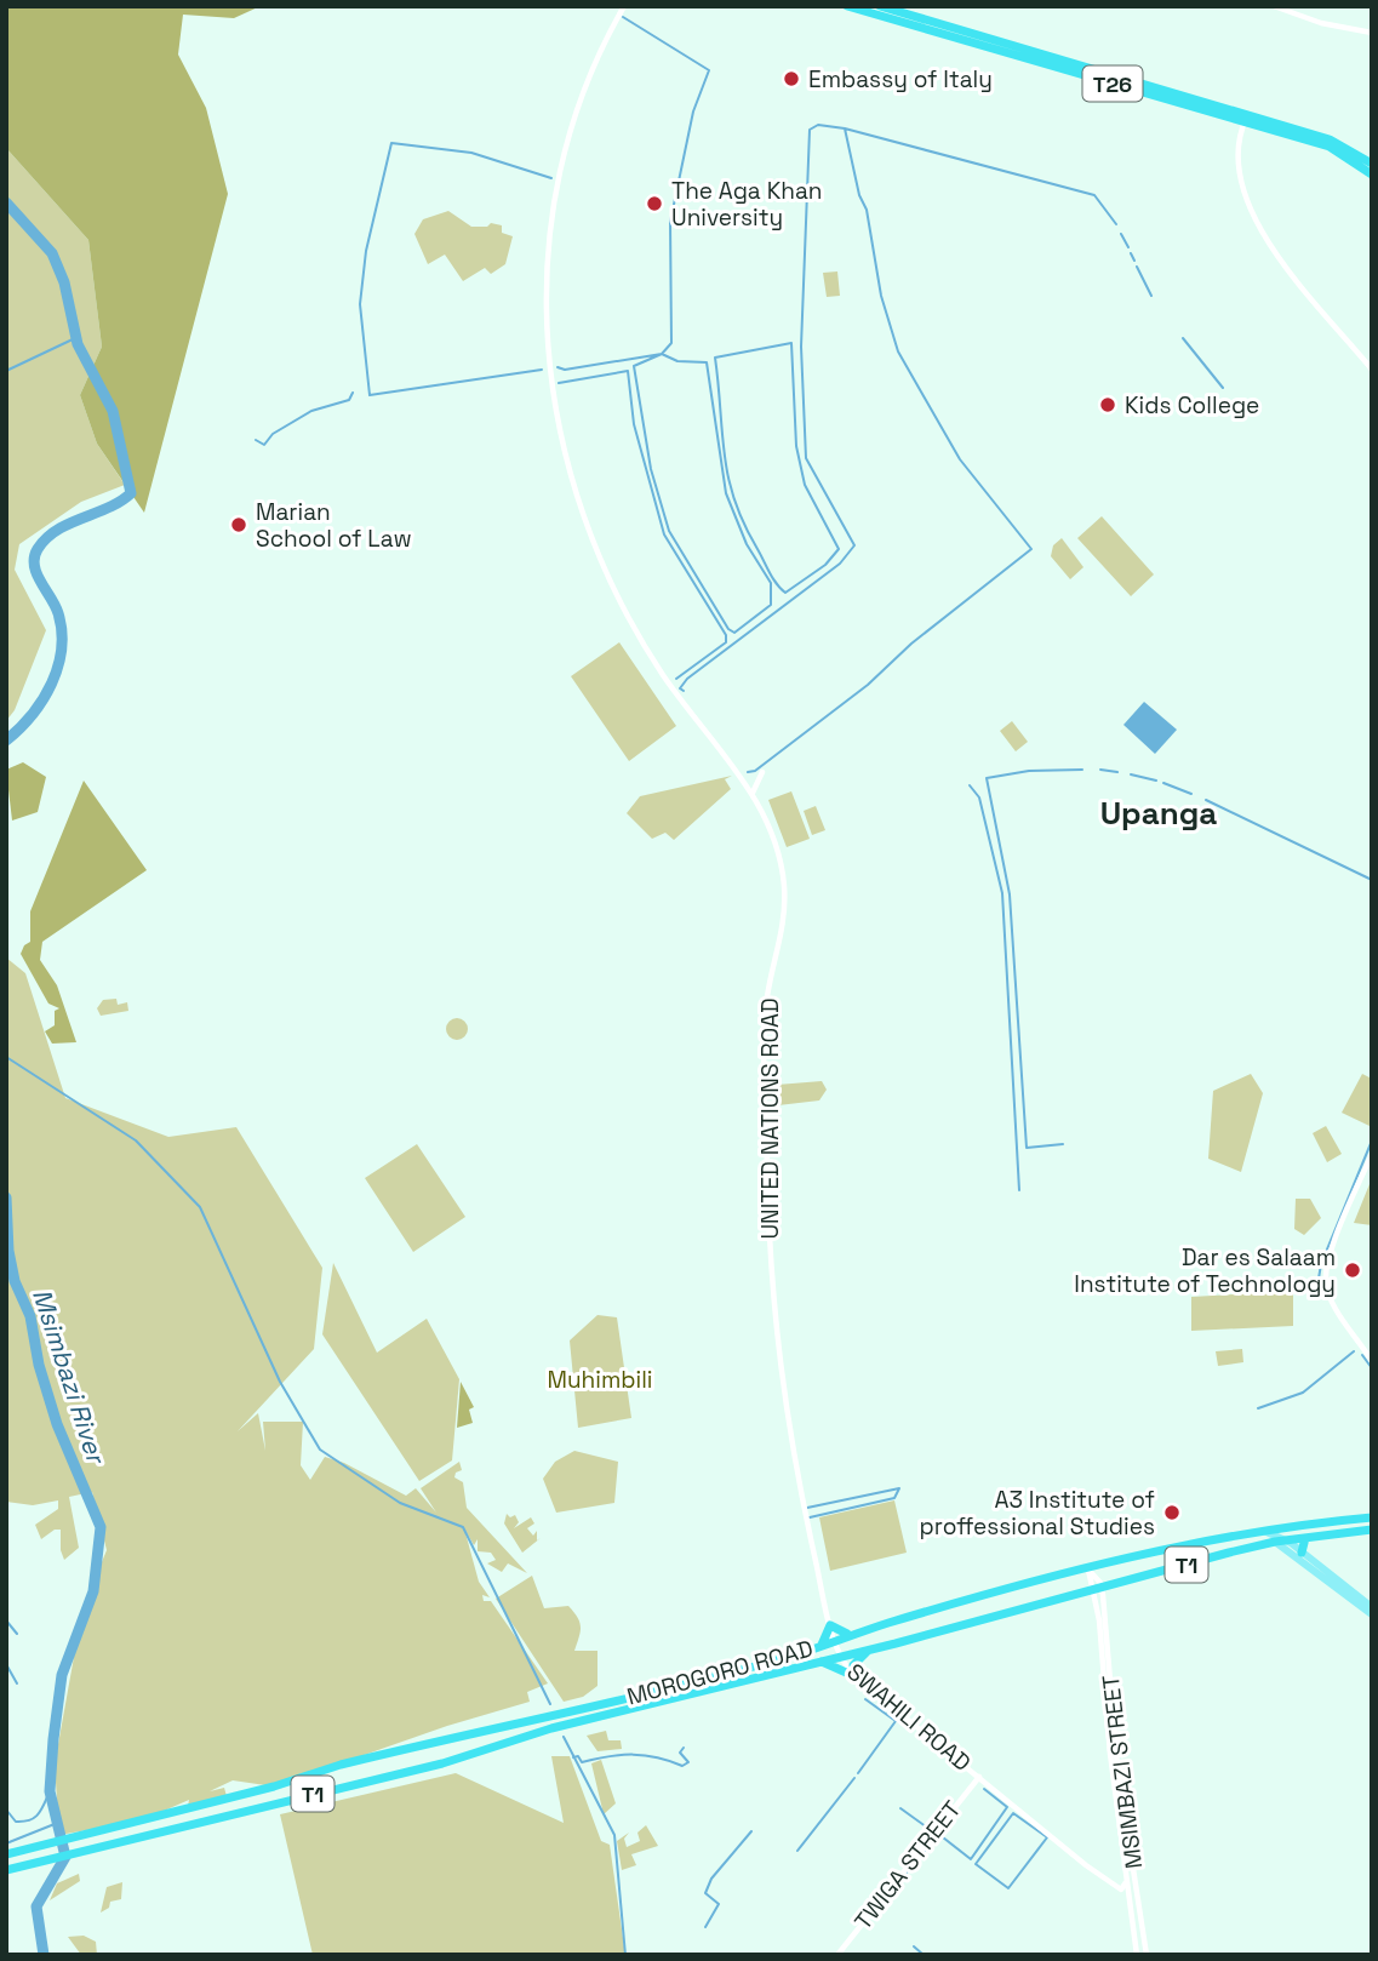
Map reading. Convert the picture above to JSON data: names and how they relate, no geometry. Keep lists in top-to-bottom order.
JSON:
{
  "streets": {
    "highway": ["T26", "T1", "MOROGORO ROAD"],
    "street": [
      "UNITED NATIONS ROAD",
      "SWAHILI ROAD",
      "MSIMBAZI STREET",
      "TWIGA STREET"
    ]
  },
  "crossings": [
    ["UNITED NATIONS ROAD", "MOROGORO ROAD"],
    ["UNITED NATIONS ROAD", "SWAHILI ROAD"],
    ["MOROGORO ROAD", "SWAHILI ROAD"],
    ["MOROGORO ROAD", "MSIMBAZI STREET"],
    ["SWAHILI ROAD", "MSIMBAZI STREET"],
    ["SWAHILI ROAD", "TWIGA STREET"]
  ],
  "districts": ["Upanga"],
  "water": ["Msimbazi River"],
  "parks": ["Muhimbili"],
  "places": [
    "Embassy of Italy",
    "The Aga Khan University",
    "Kids College",
    "Marian School of Law",
    "Dar es Salaam Institute of Technology",
    "A3 Institute of proffessional Studies"
  ]
}
